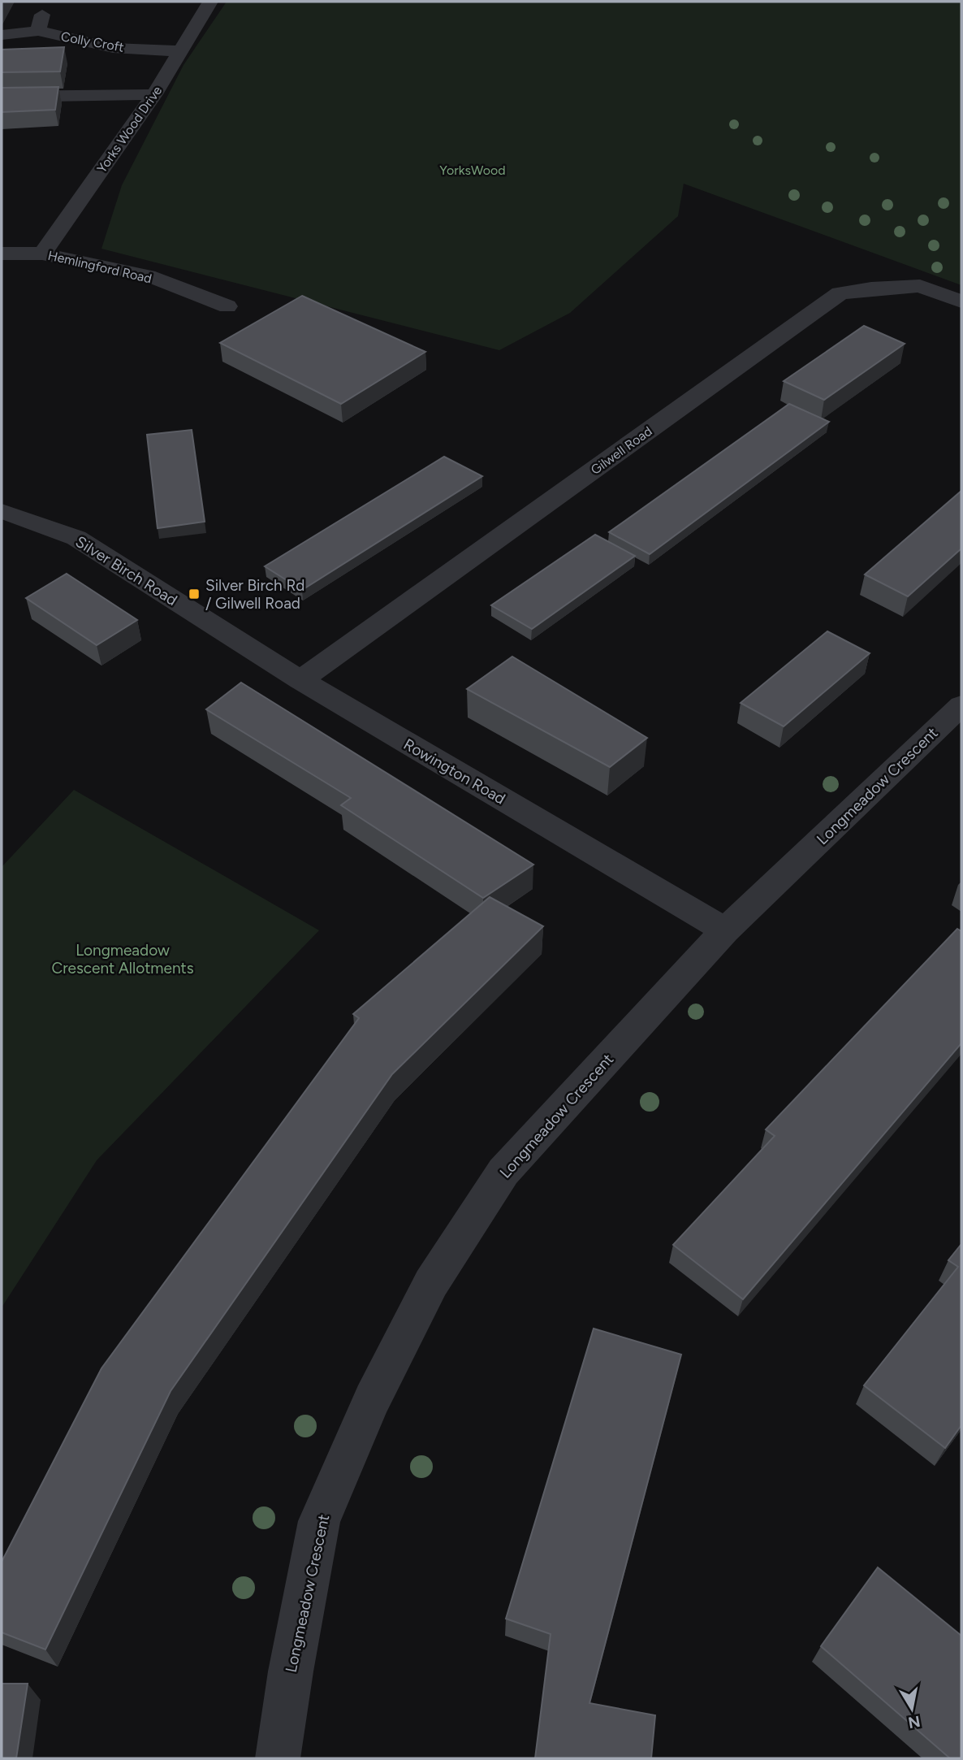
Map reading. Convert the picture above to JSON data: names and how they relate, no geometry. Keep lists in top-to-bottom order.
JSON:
{
  "streets": {
    "street": [
      "Colly Croft",
      "Yorks Wood Drive",
      "Hemlingford Road",
      "Gilwell Road",
      "Silver Birch Road",
      "Rowington Road",
      "Longmeadow Crescent"
    ]
  },
  "crossings": [
    ["Colly Croft", "Yorks Wood Drive"],
    ["Yorks Wood Drive", "Hemlingford Road"],
    ["Gilwell Road", "Rowington Road"],
    ["Silver Birch Road", "Rowington Road"],
    ["Rowington Road", "Longmeadow Crescent"]
  ],
  "parks": ["YorksWood", "Longmeadow Crescent Allotments"],
  "places": {
    "transit": ["Silver Birch Rd / Gilwell Road"]
  },
  "north": "bottom"
}
